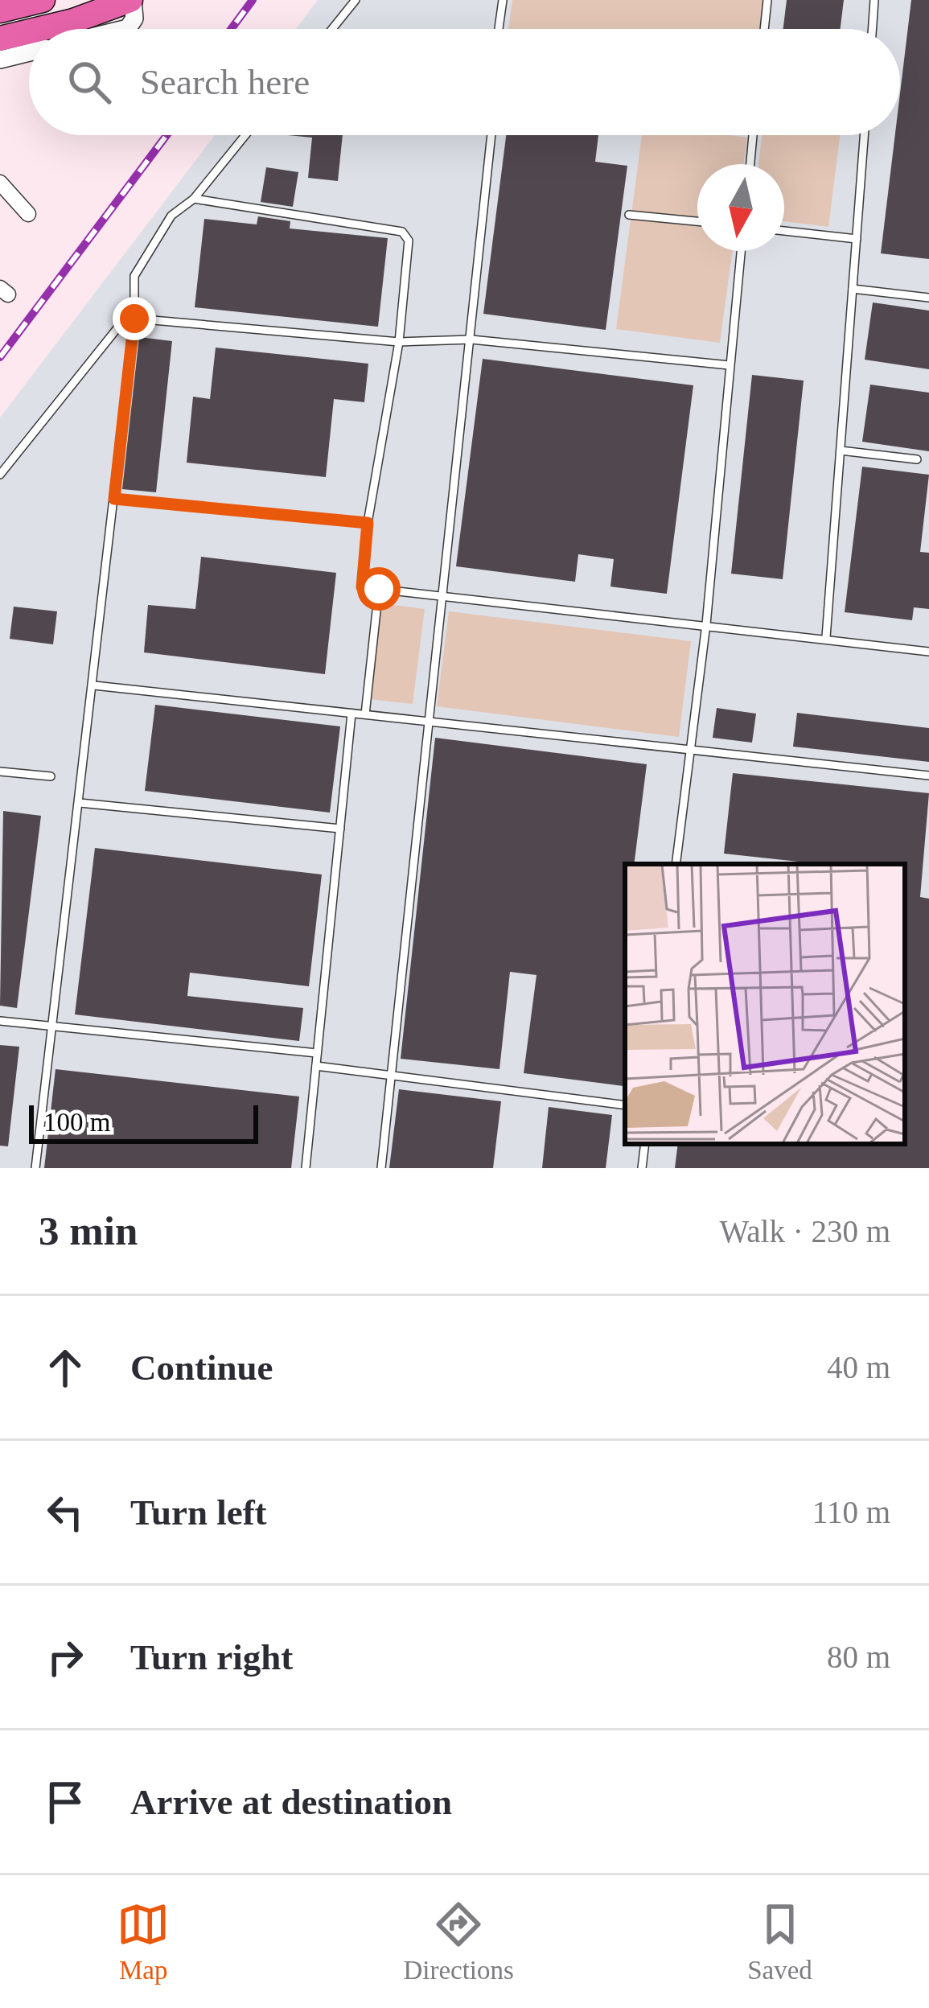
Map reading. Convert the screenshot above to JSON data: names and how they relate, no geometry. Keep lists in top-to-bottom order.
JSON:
{
  "scale_bar": "100 m",
  "north": "bottom",
  "page": {
    "search": "Search here",
    "scale": "100 m",
    "heading": ["3 min", "Walk · 230 m"],
    "list": [
      ["Continue", "40 m"],
      ["Turn left", "110 m"],
      ["Turn right", "80 m"],
      "Arrive at destination"
    ],
    "nav": ["Map", "Directions", "Saved"]
  }
}
